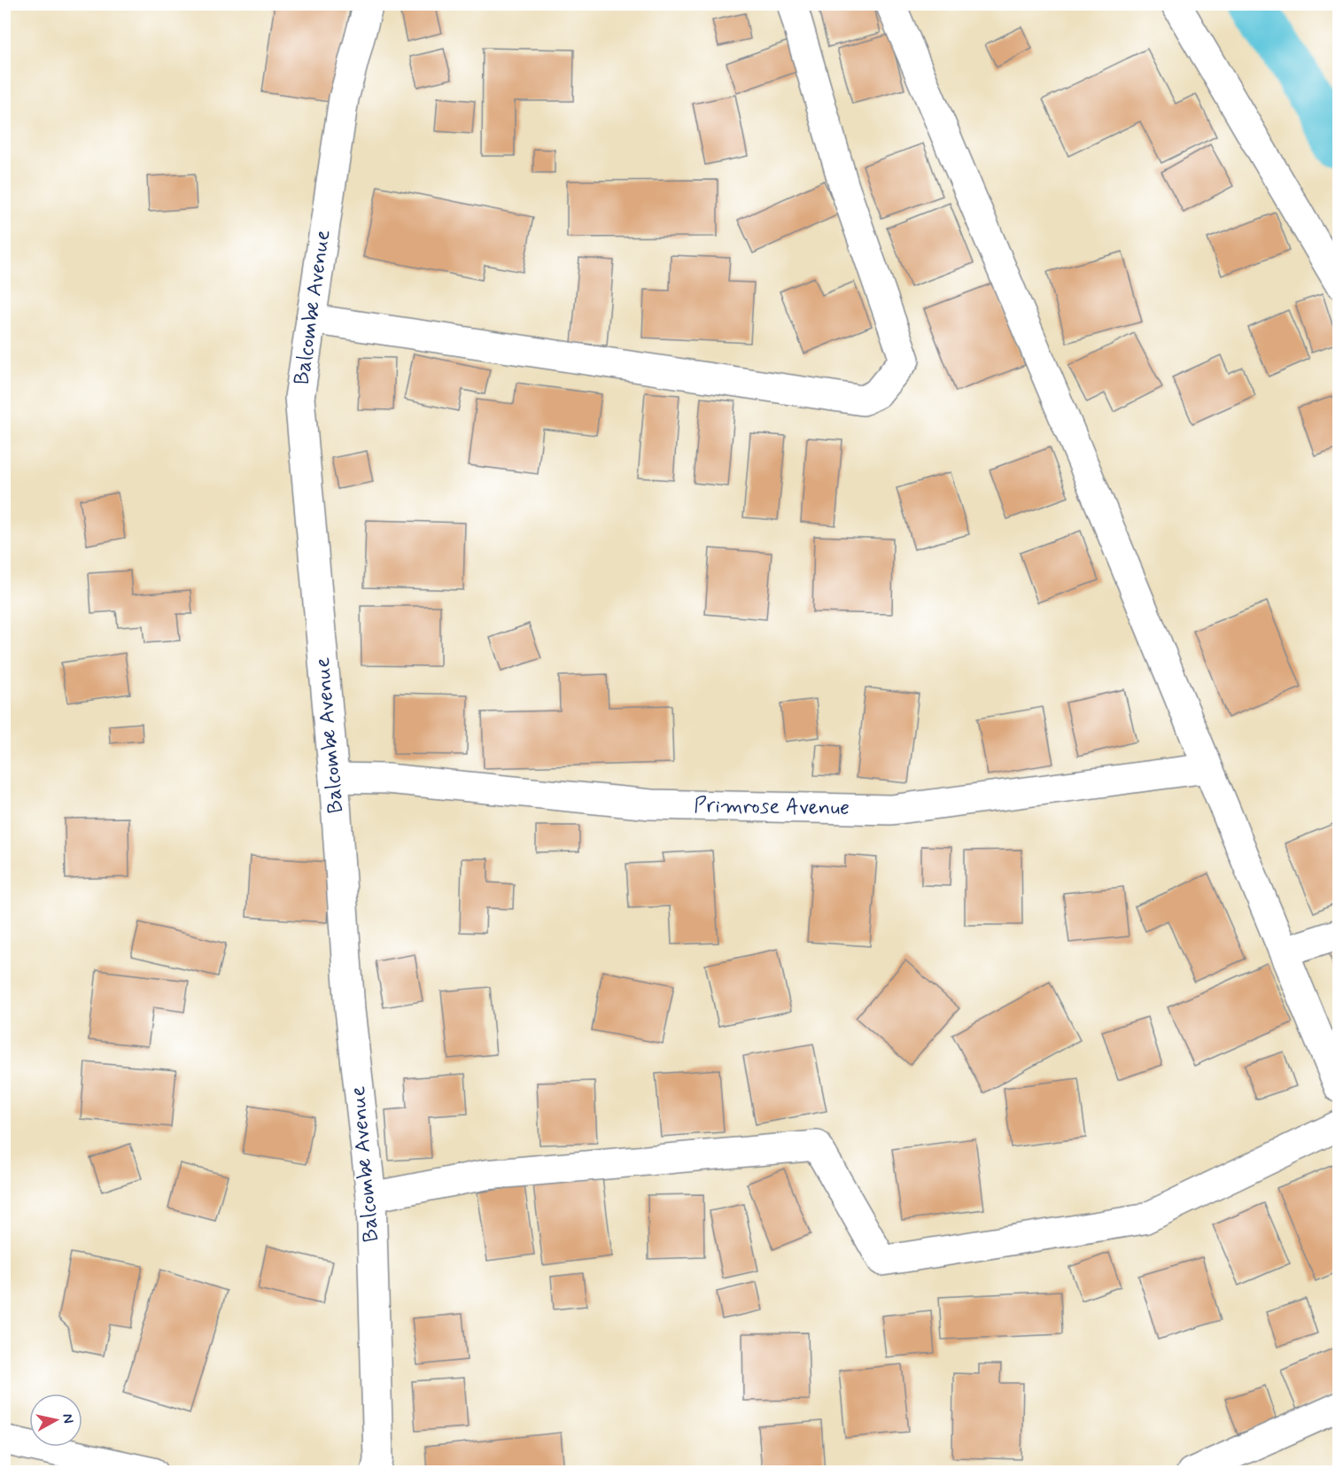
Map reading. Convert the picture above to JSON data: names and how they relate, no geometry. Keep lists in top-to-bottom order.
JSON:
{
  "streets": {
    "street": ["Balcombe Avenue", "Primrose Avenue"]
  },
  "crossings": [
    ["Balcombe Avenue", "Primrose Avenue"]
  ],
  "north": "right"
}
